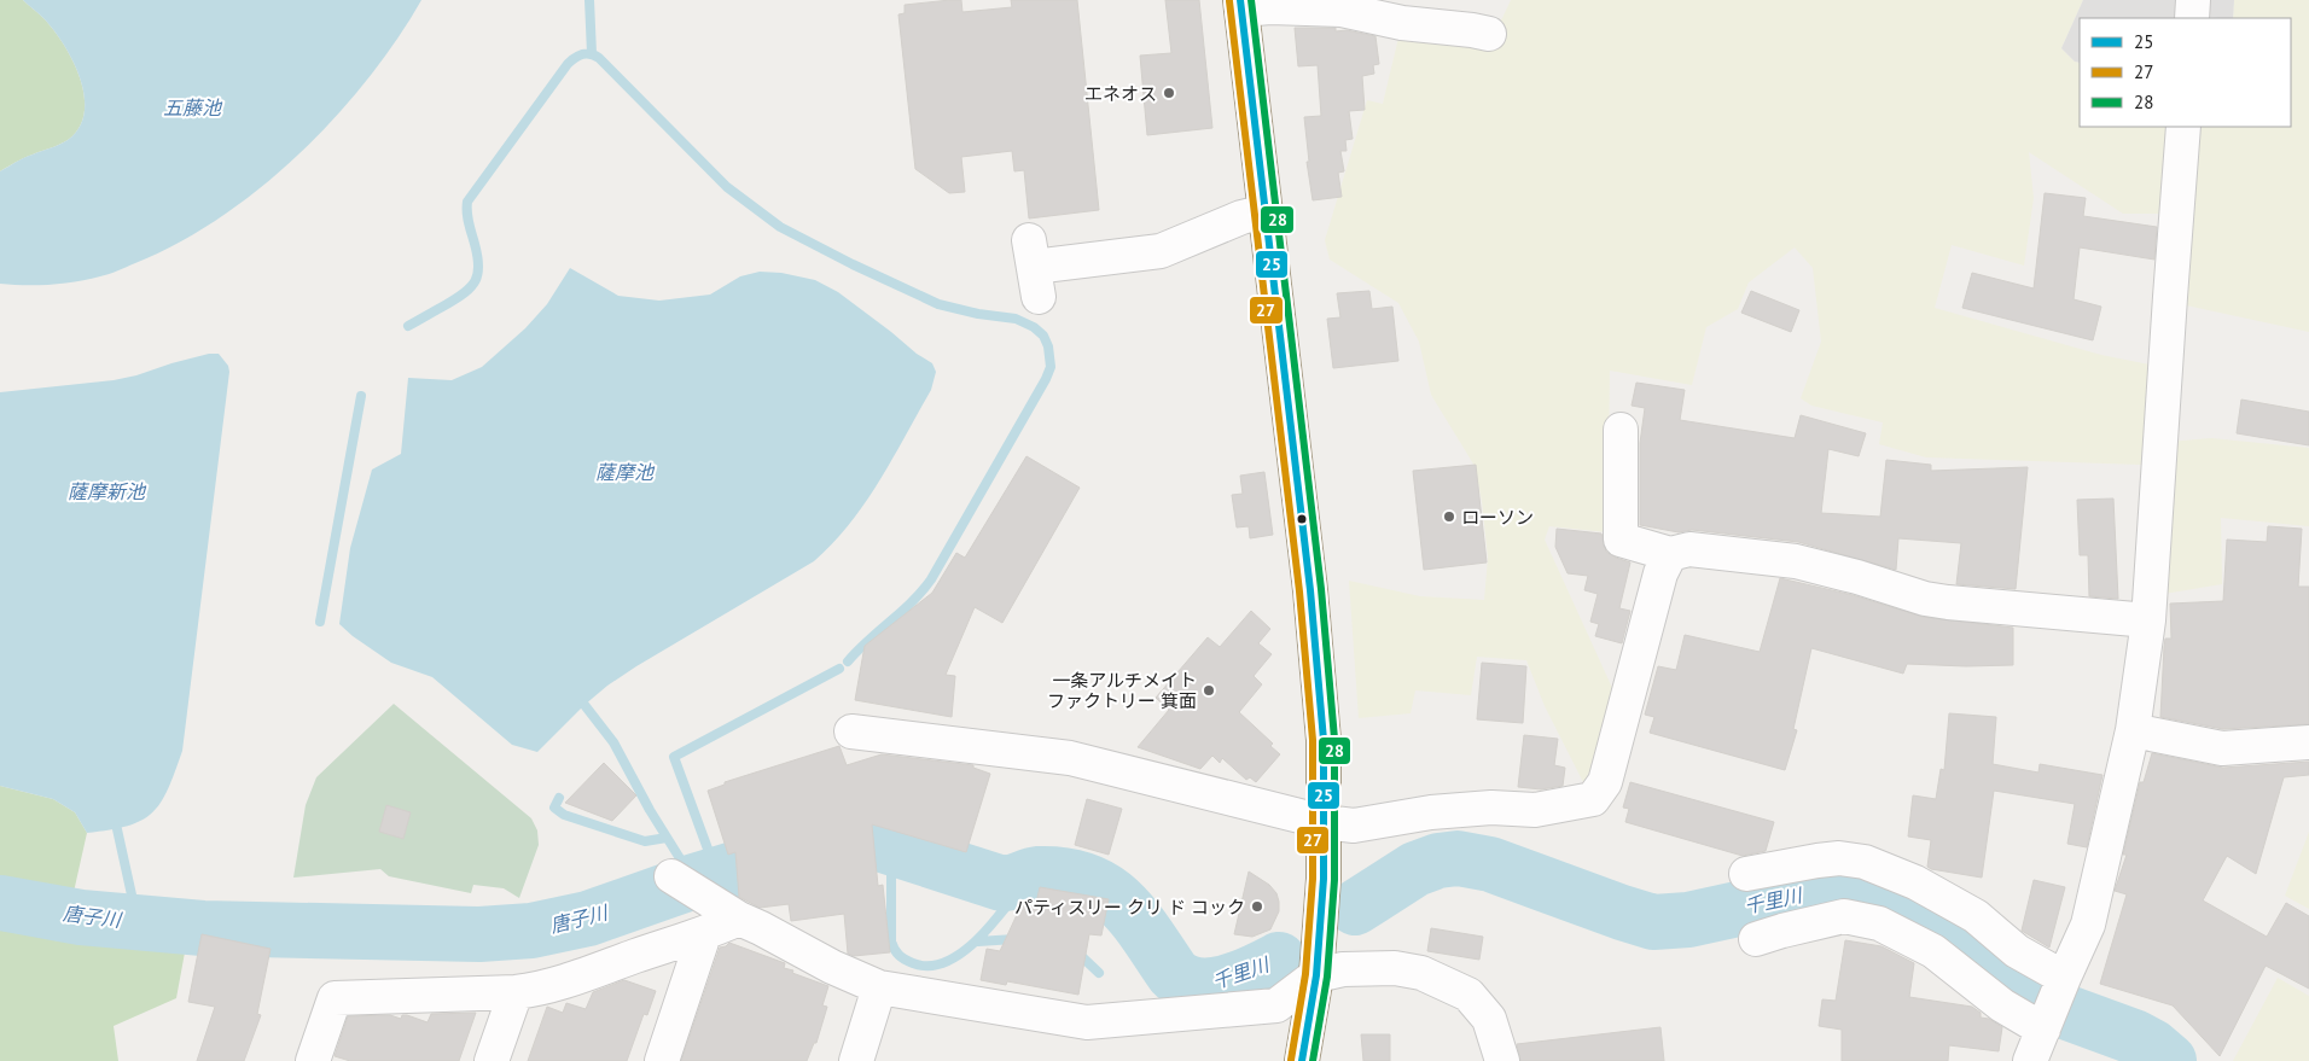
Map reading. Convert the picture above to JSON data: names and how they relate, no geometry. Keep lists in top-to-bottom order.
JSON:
{
  "water": [
    "五藤池",
    "薩摩池",
    "薩摩新池",
    "千里川",
    "唐子川"
  ],
  "places": [
    "エネオス",
    "ローソン",
    "一条アルチメイト ファクトリー 箕面",
    "パティスリー クリ ド コック"
  ],
  "lines": ["transit line 25", "transit line 28", "transit line 27"],
  "legend": ["25", "27", "28"]
}
